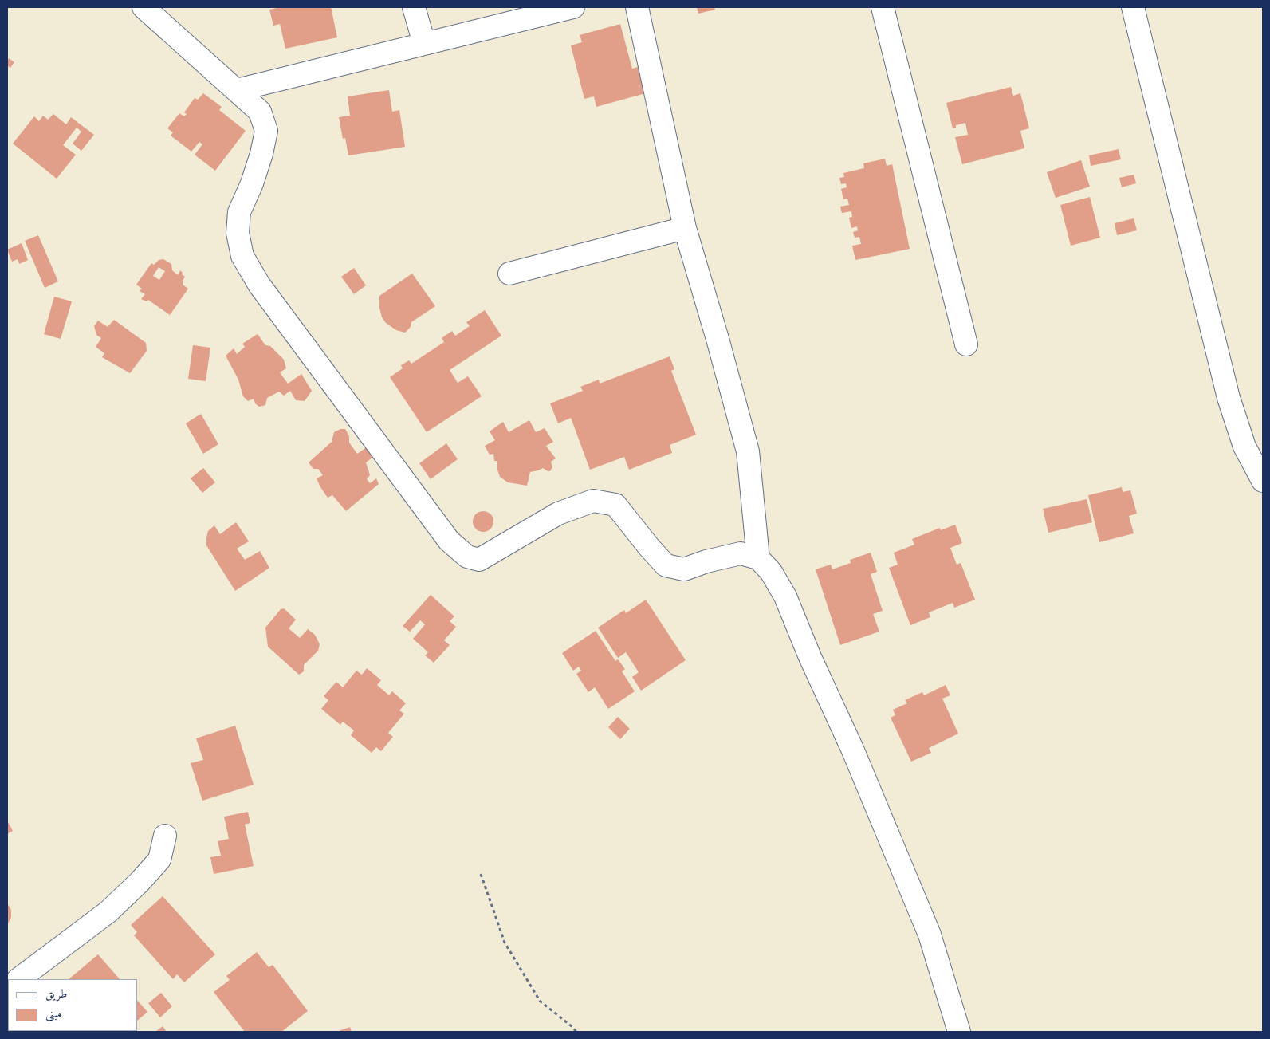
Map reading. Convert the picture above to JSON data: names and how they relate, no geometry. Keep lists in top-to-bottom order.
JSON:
{
  "legend": ["طريق", "مبنى"]
}
